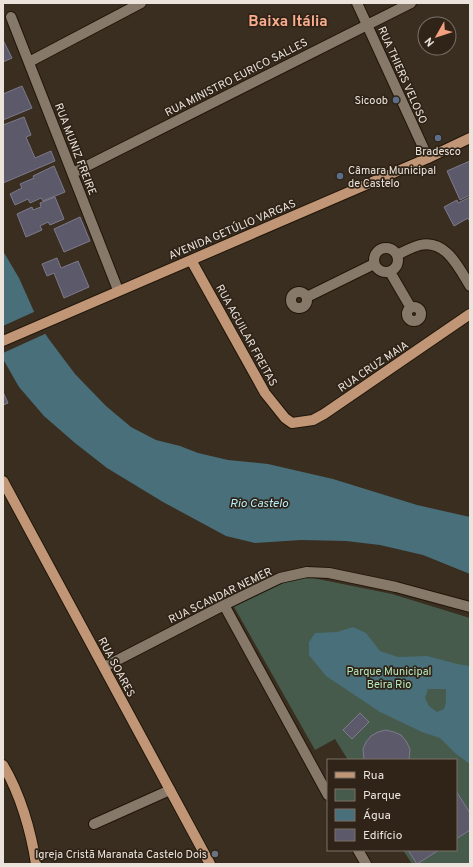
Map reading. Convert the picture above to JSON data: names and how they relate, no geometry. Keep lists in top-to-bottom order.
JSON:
{
  "streets": {
    "main road": [
      "AVENIDA GETÚLIO VARGAS",
      "RUA AGUILAR FREITAS",
      "RUA CRUZ MAIA",
      "RUA SOARES"
    ],
    "street": [
      "RUA THIERS VELOSO",
      "RUA MINISTRO EURICO SALLES",
      "RUA MUNIZ FREIRE",
      "RUA SCANDAR NEMER"
    ]
  },
  "crossings": [
    ["RUA THIERS VELOSO", "RUA MINISTRO EURICO SALLES"],
    ["RUA THIERS VELOSO", "AVENIDA GETÚLIO VARGAS"],
    ["RUA MINISTRO EURICO SALLES", "RUA MUNIZ FREIRE"],
    ["RUA MUNIZ FREIRE", "AVENIDA GETÚLIO VARGAS"],
    ["AVENIDA GETÚLIO VARGAS", "RUA AGUILAR FREITAS"],
    ["RUA AGUILAR FREITAS", "RUA CRUZ MAIA"],
    ["RUA SCANDAR NEMER", "RUA SOARES"]
  ],
  "districts": ["Baixa Itália"],
  "water": ["Rio Castelo"],
  "parks": ["Parque Municipal Beira Rio"],
  "places": [
    "Sicoob",
    "Bradesco",
    "Câmara Municipal de Castelo",
    "Igreja Cristã Maranata Castelo Dois"
  ],
  "legend": [
    "Rua",
    "Parque",
    "Água",
    "Edifício"
  ],
  "north": "bottom left"
}
